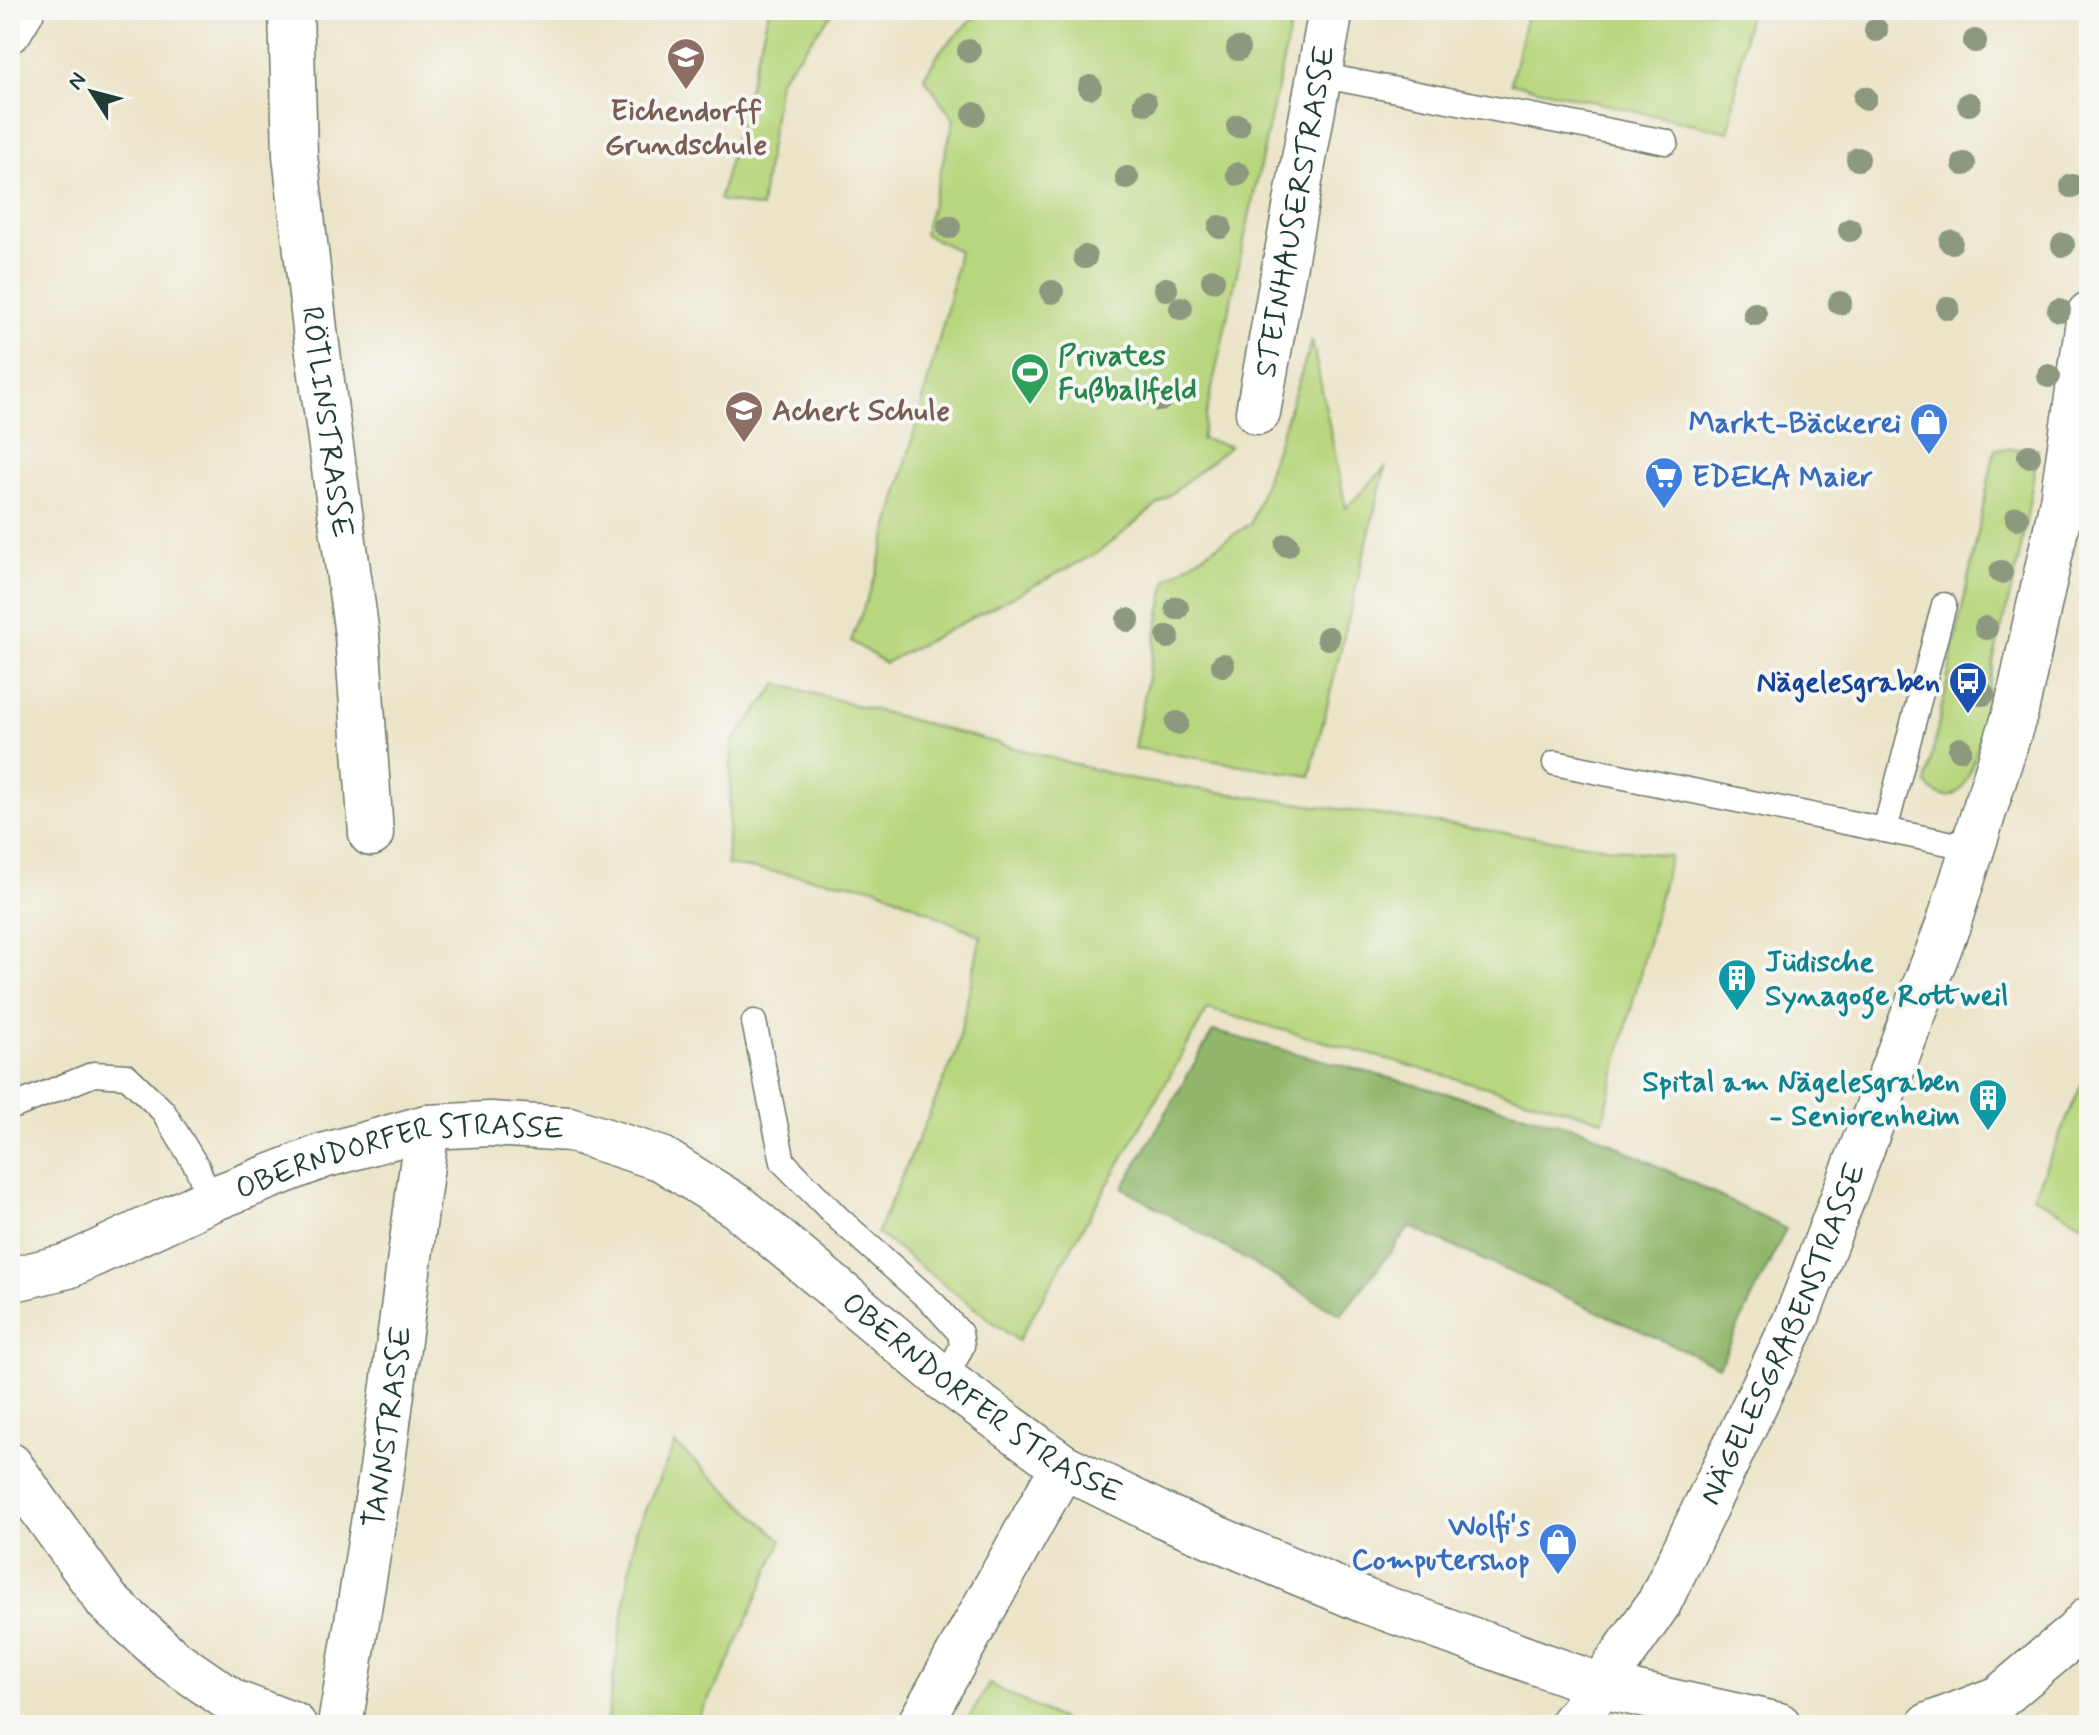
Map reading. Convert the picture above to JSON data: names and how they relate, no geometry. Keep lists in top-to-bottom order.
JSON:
{
  "streets": {
    "street": [
      "STEINHAUSERSTRASSE",
      "RÖTLINSTRASSE",
      "OBERNDORFER STRASSE",
      "NÄGELESGRABENSTRASSE",
      "TANNSTRASSE"
    ]
  },
  "crossings": [
    ["OBERNDORFER STRASSE", "NÄGELESGRABENSTRASSE"],
    ["OBERNDORFER STRASSE", "TANNSTRASSE"]
  ],
  "places": {
    "school or university": ["Eichendorff Grundschule", "Achert Schule"],
    "sports": ["Privates Fußballfeld"],
    "shop": ["Markt-Bäckerei", "Wolfi's Computershop"],
    "supermarket": ["EDEKA Maier"],
    "bus stop": ["Nägelesgraben"],
    "building": ["Jüdische Synagoge Rottweil", "Spital am Nägelesgraben - Seniorenheim"]
  },
  "north": "top left"
}
